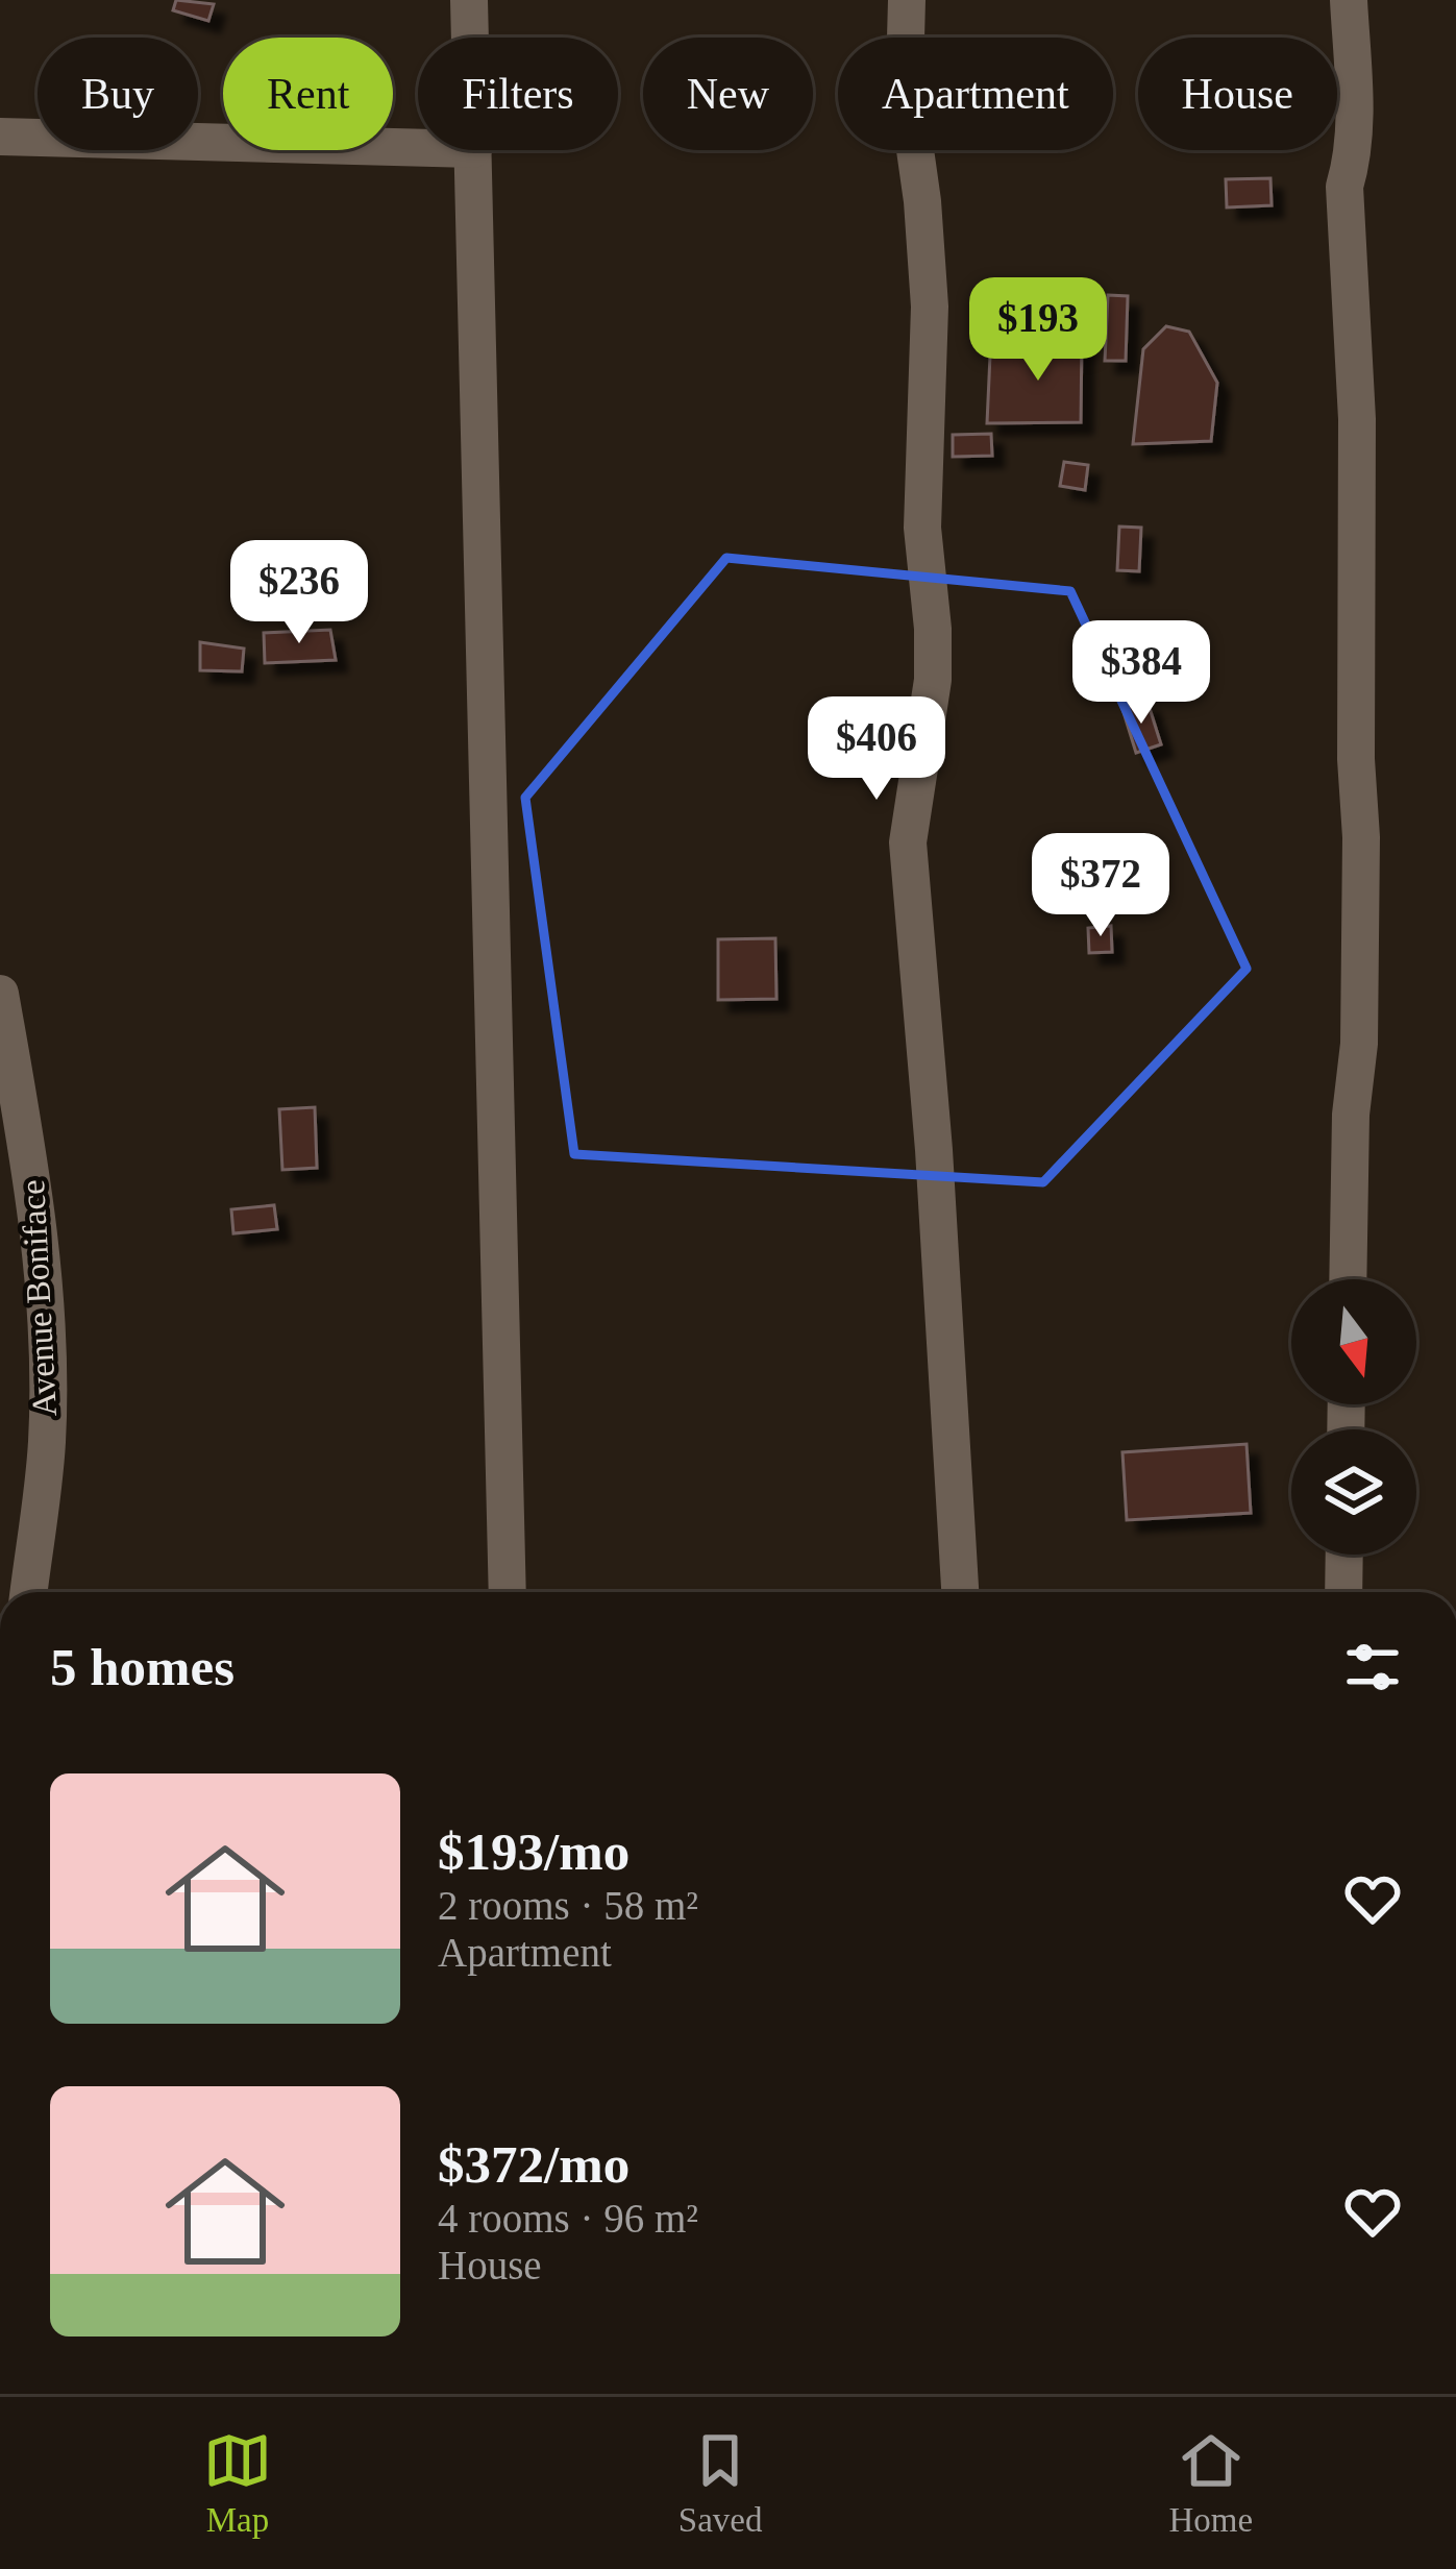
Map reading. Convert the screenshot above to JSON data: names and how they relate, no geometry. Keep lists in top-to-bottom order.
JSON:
{
  "streets": {
    "street": ["Avenue Boniface"]
  },
  "north": "bottom",
  "page": {
    "chip": [
      "Buy",
      "Rent",
      "Filters",
      "New",
      "Apartment",
      "House"
    ],
    "price": [
      "$193",
      "$236",
      "$384",
      "$406",
      "$372"
    ],
    "heading": "5 homes",
    "list": [
      {
        "name": "$193/mo",
        "note": "2 rooms · 58 m² · Apartment"
      },
      {
        "name": "$372/mo",
        "note": "4 rooms · 96 m² · House"
      }
    ],
    "tabs": ["Map", "Saved", "Home"]
  }
}
